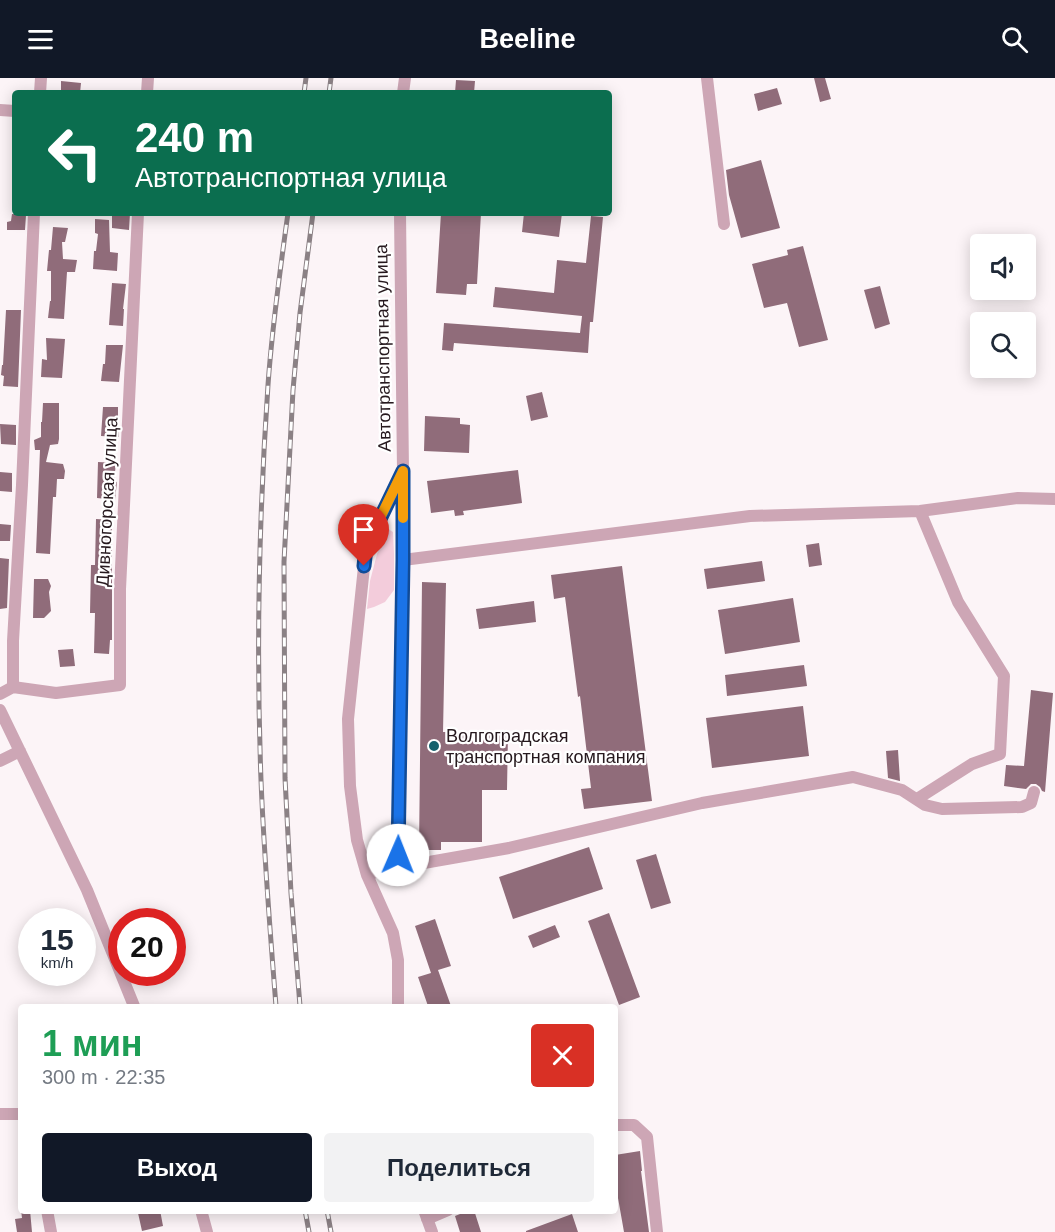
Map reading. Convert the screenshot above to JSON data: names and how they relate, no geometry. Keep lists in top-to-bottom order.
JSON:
{
  "streets": {
    "street": ["Автотранспортная улица", "Дивногорская улица"]
  },
  "places": ["Волгоградская транспортная компания"],
  "page": {
    "header": "Beeline",
    "turn": ["240 m", "Автотранспортная улица"],
    "speed": "15 km/h",
    "limit": "20",
    "heading": ["1 мин", "300 m · 22:35"],
    "buttons": ["Выход", "Поделиться"]
  }
}
